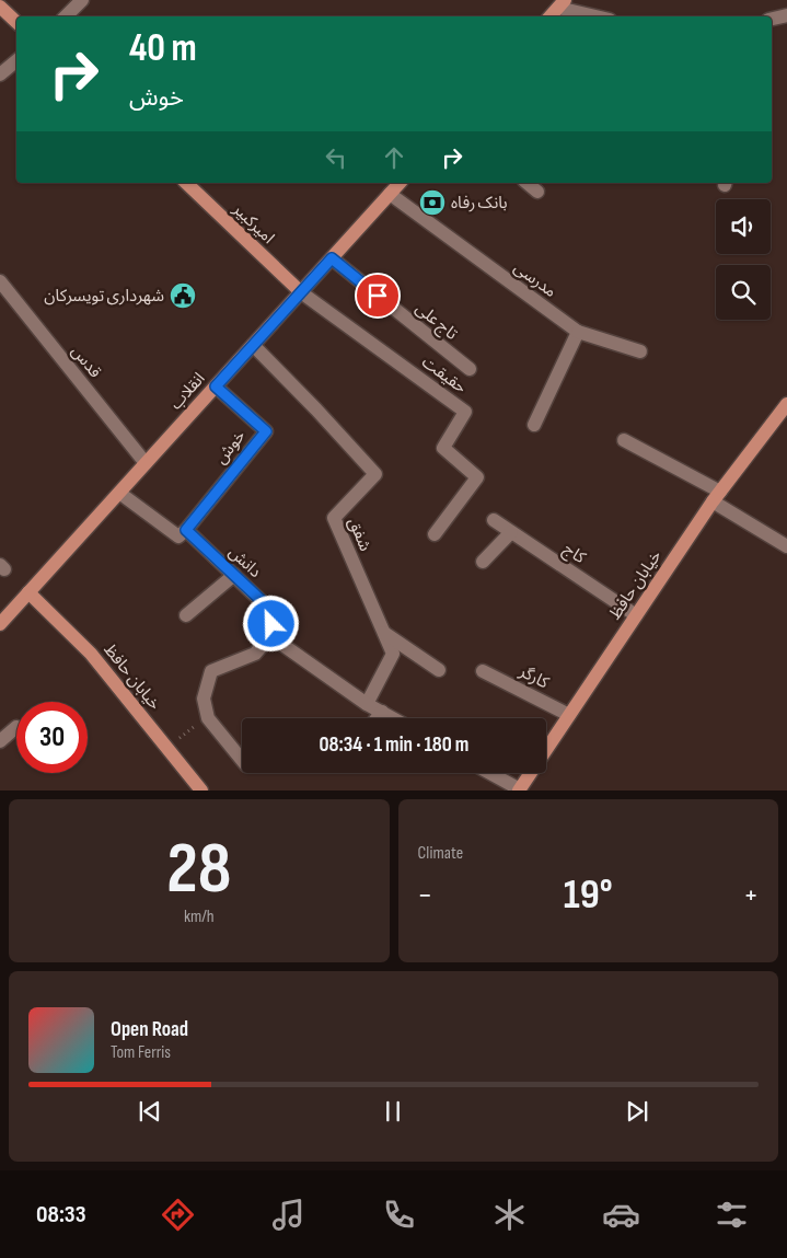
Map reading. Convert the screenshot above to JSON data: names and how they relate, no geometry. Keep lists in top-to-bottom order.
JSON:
{
  "streets": {
    "main road": ["امیرکبیر", "انقلاب", "خیابان حافظ"],
    "street": [
      "مدرسی",
      "تاج علی",
      "قدس",
      "حقیقت",
      "خوش",
      "شفق",
      "کاج",
      "دانش",
      "کارگر"
    ]
  },
  "crossings": [
    ["امیرکبیر", "حقیقت"],
    ["امیرکبیر", "انقلاب"],
    ["مدرسی", "انقلاب"],
    ["تاج علی", "انقلاب"],
    ["قدس", "انقلاب"],
    ["حقیقت", "انقلاب"],
    ["انقلاب", "خوش"],
    ["انقلاب", "شفق"],
    ["انقلاب", "دانش"],
    ["انقلاب", "خیابان حافظ"],
    ["خوش", "دانش"],
    ["کاج", "خیابان حافظ"],
    ["خیابان حافظ", "کارگر"]
  ],
  "places": {
    "bank": ["بانک رفاه"],
    "public building": ["شهرداری تویسرکان"]
  },
  "page": {
    "turn": ["40 m", "خوش"],
    "limit": "30",
    "trip": "08:34 · 1 min · 180 m",
    "tile": [
      ["28", "km/h"],
      "Climate"
    ],
    "heat": ["−", "19°", "+"],
    "song": ["Open Road", "Tom Ferris"],
    "tabs": "08:33"
  }
}
